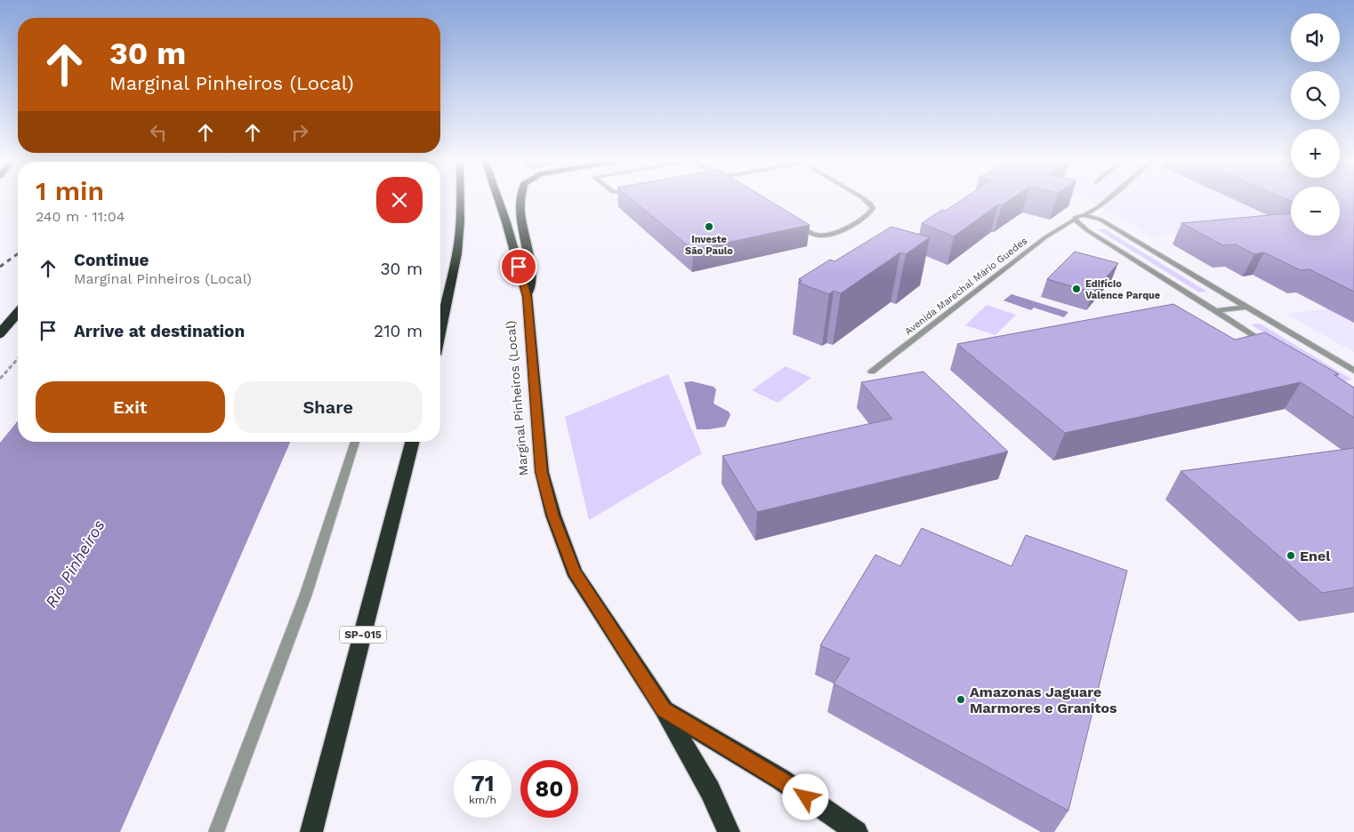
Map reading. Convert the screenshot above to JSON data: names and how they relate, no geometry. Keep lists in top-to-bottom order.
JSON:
{
  "streets": {
    "highway": ["Marginal Pinheiros (Local)", "SP-015"],
    "street": ["Avenida Marechal Mário Guedes"]
  },
  "water": ["Rio Pinheiros"],
  "places": [
    "Investe São Paulo",
    "Edifício Valence Parque",
    "Enel",
    "Amazonas Jaguare Marmores e Granitos"
  ],
  "page": {
    "map_buttons": ["+", "−"],
    "turn": ["30 m", "Marginal Pinheiros (Local)"],
    "heading": ["1 min", "240 m · 11:04"],
    "list": [
      {
        "name": "Continue",
        "note": "Marginal Pinheiros (Local)",
        "value": "30 m"
      },
      {
        "name": "Arrive at destination",
        "value": "210 m"
      }
    ],
    "buttons": ["Exit", "Share"],
    "speed": "71 km/h",
    "limit": "80"
  }
}
